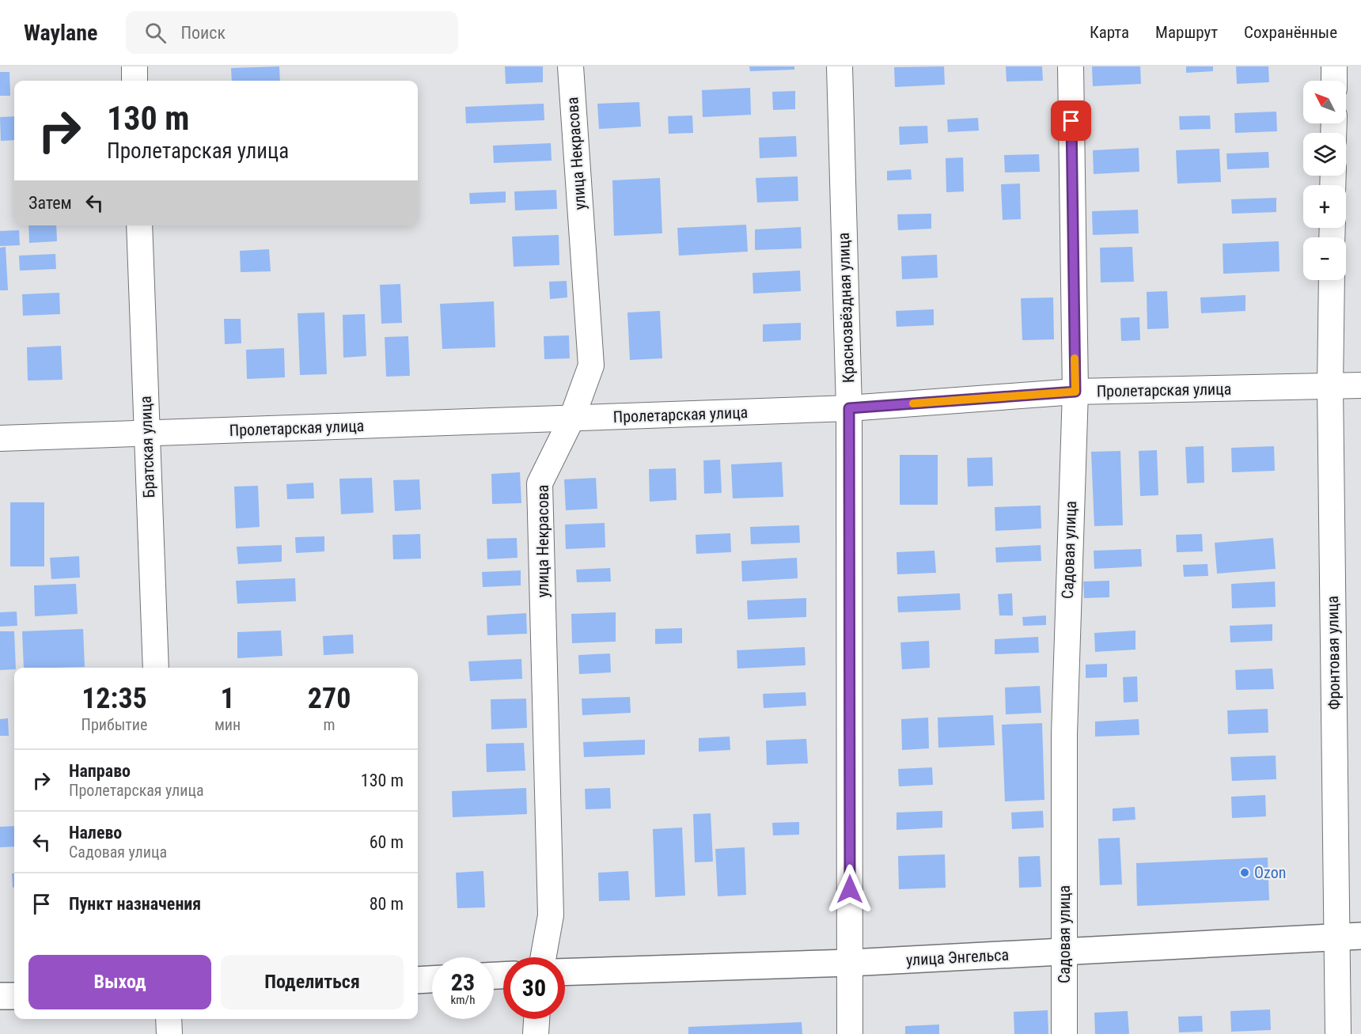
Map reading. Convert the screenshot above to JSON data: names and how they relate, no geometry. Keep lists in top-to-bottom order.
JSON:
{
  "streets": {
    "main road": ["улица Энгельса"],
    "street": [
      "улица Некрасова",
      "Краснозвёздная улица",
      "Пролетарская улица",
      "Братская улица",
      "Садовая улица",
      "Фронтовая улица"
    ]
  },
  "crossings": [
    ["улица Некрасова", "Пролетарская улица"],
    ["Краснозвёздная улица", "Пролетарская улица"],
    ["Краснозвёздная улица", "улица Энгельса"],
    ["Пролетарская улица", "Братская улица"],
    ["Пролетарская улица", "Садовая улица"],
    ["Пролетарская улица", "Фронтовая улица"],
    ["Садовая улица", "улица Энгельса"],
    ["Фронтовая улица", "улица Энгельса"]
  ],
  "places": ["Ozon"],
  "north": "top left",
  "page": {
    "header": "Waylane",
    "search": "Поиск",
    "nav": ["Карта", "Маршрут", "Сохранённые"],
    "map_buttons": ["+", "−"],
    "turn": ["130 m", "Пролетарская улица"],
    "then": "Затем",
    "eta": [
      "12:35",
      "Прибытие",
      "1",
      "мин",
      "270",
      "m"
    ],
    "list": [
      {
        "name": "Направо",
        "note": "Пролетарская улица",
        "value": "130 m"
      },
      {
        "name": "Налево",
        "note": "Садовая улица",
        "value": "60 m"
      },
      {
        "name": "Пункт назначения",
        "value": "80 m"
      }
    ],
    "buttons": ["Выход", "Поделиться"],
    "speed": "23 km/h",
    "limit": "30"
  }
}
